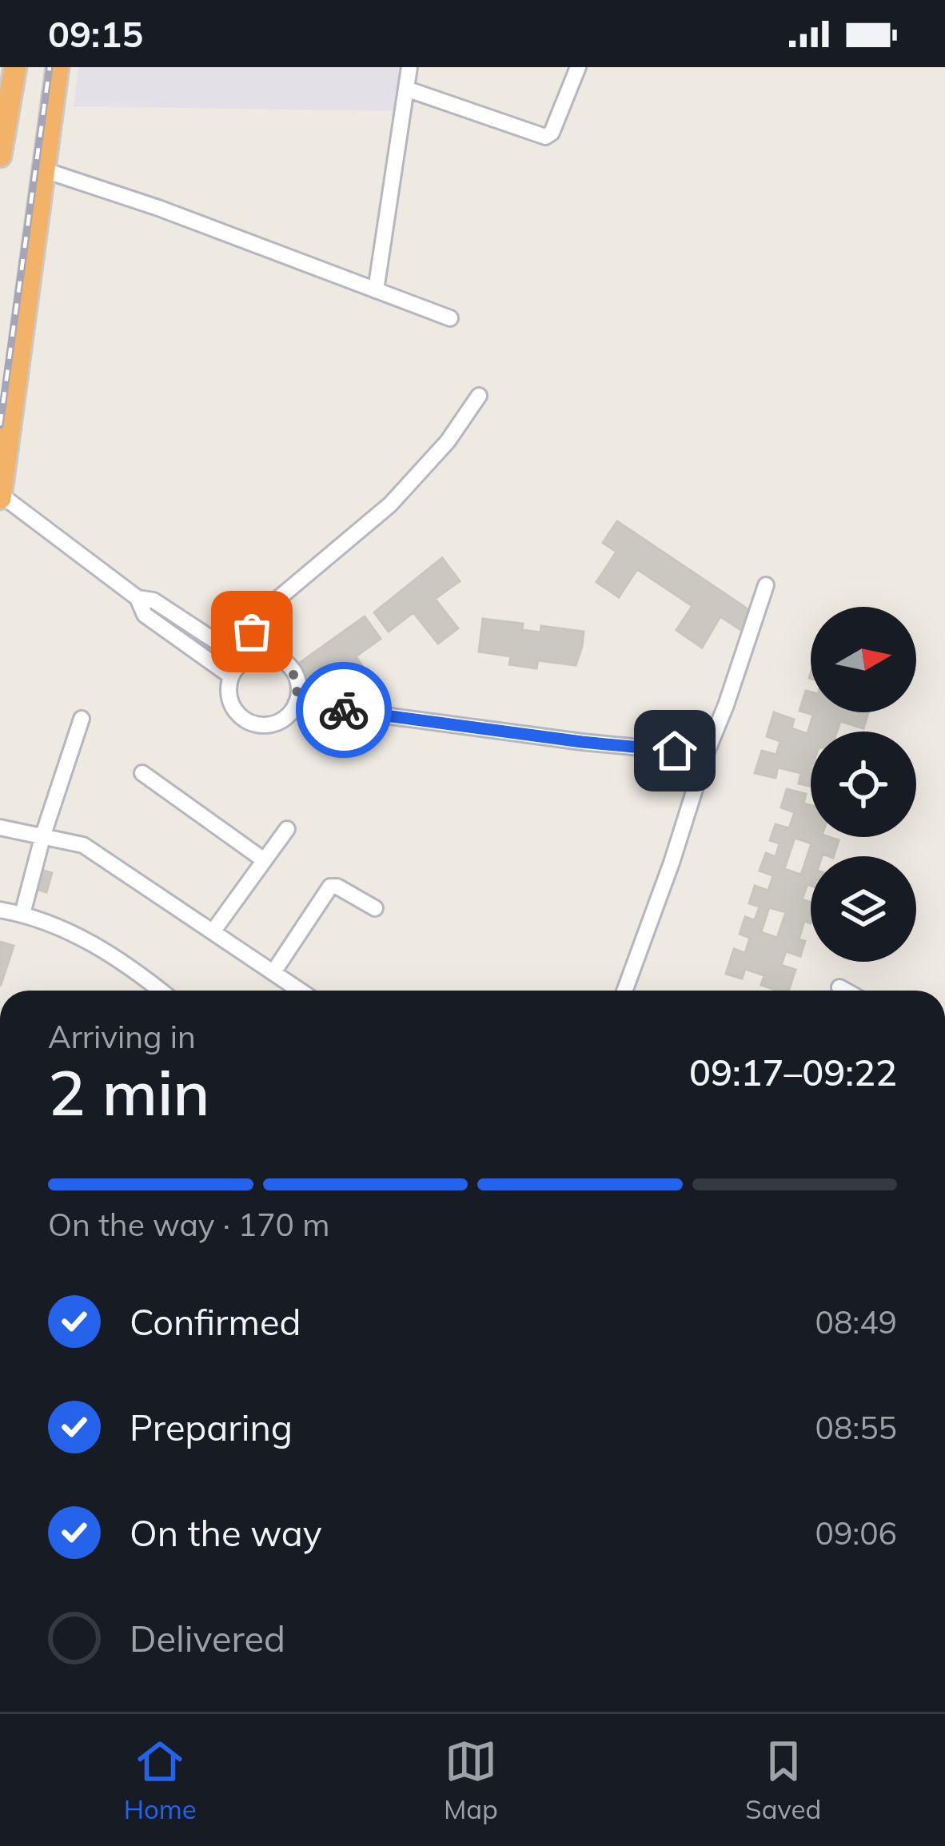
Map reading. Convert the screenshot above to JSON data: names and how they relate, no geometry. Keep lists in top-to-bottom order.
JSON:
{
  "north": "right",
  "page": {
    "status": "09:15",
    "heading": ["2 min", "Arriving in", "09:17–09:22"],
    "bar": "On the way · 170 m",
    "list": [
      ["Confirmed", "08:49"],
      ["Preparing", "08:55"],
      ["On the way", "09:06"],
      "Delivered"
    ],
    "tabs": ["Home", "Map", "Saved"]
  }
}
